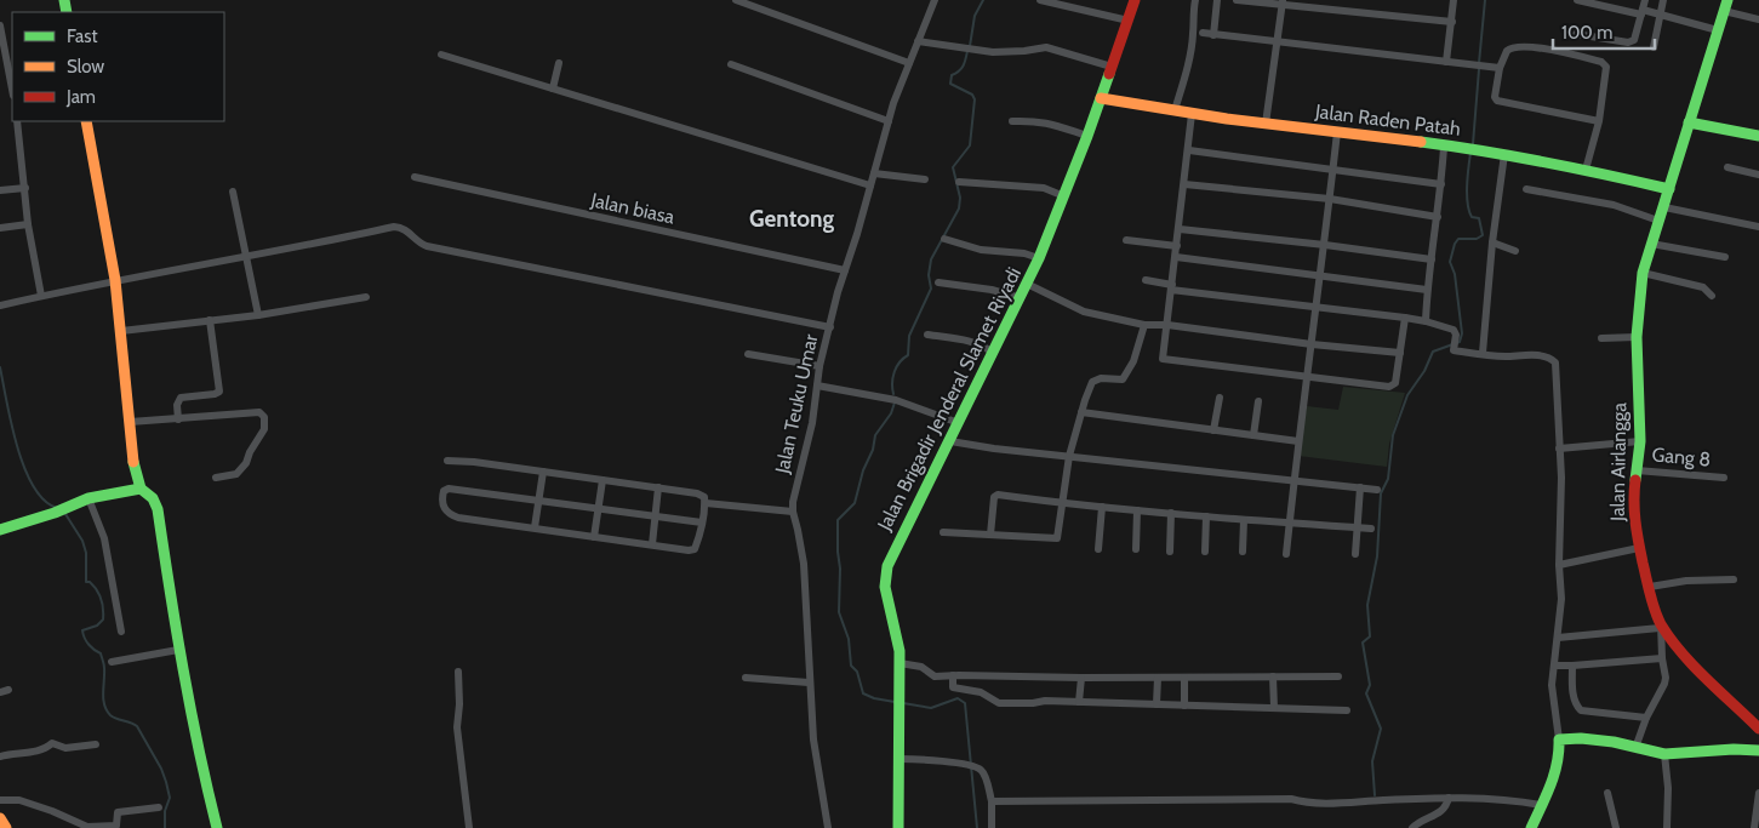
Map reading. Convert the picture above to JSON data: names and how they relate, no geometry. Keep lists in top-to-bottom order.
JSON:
{
  "streets": {
    "main road": ["Jalan Raden Patah", "Jalan Brigadir Jenderal Slamet Riyadi", "Jalan Airlangga"],
    "street": ["Jalan biasa", "Jalan Teuku Umar", "Gang 8"]
  },
  "crossings": [
    ["Jalan Raden Patah", "Jalan Brigadir Jenderal Slamet Riyadi"],
    ["Jalan Raden Patah", "Jalan Airlangga"],
    ["Jalan biasa", "Jalan Teuku Umar"],
    ["Gang 8", "Jalan Airlangga"]
  ],
  "districts": ["Gentong"],
  "legend": ["Fast", "Slow", "Jam"],
  "scale_bar": "100 m"
}
